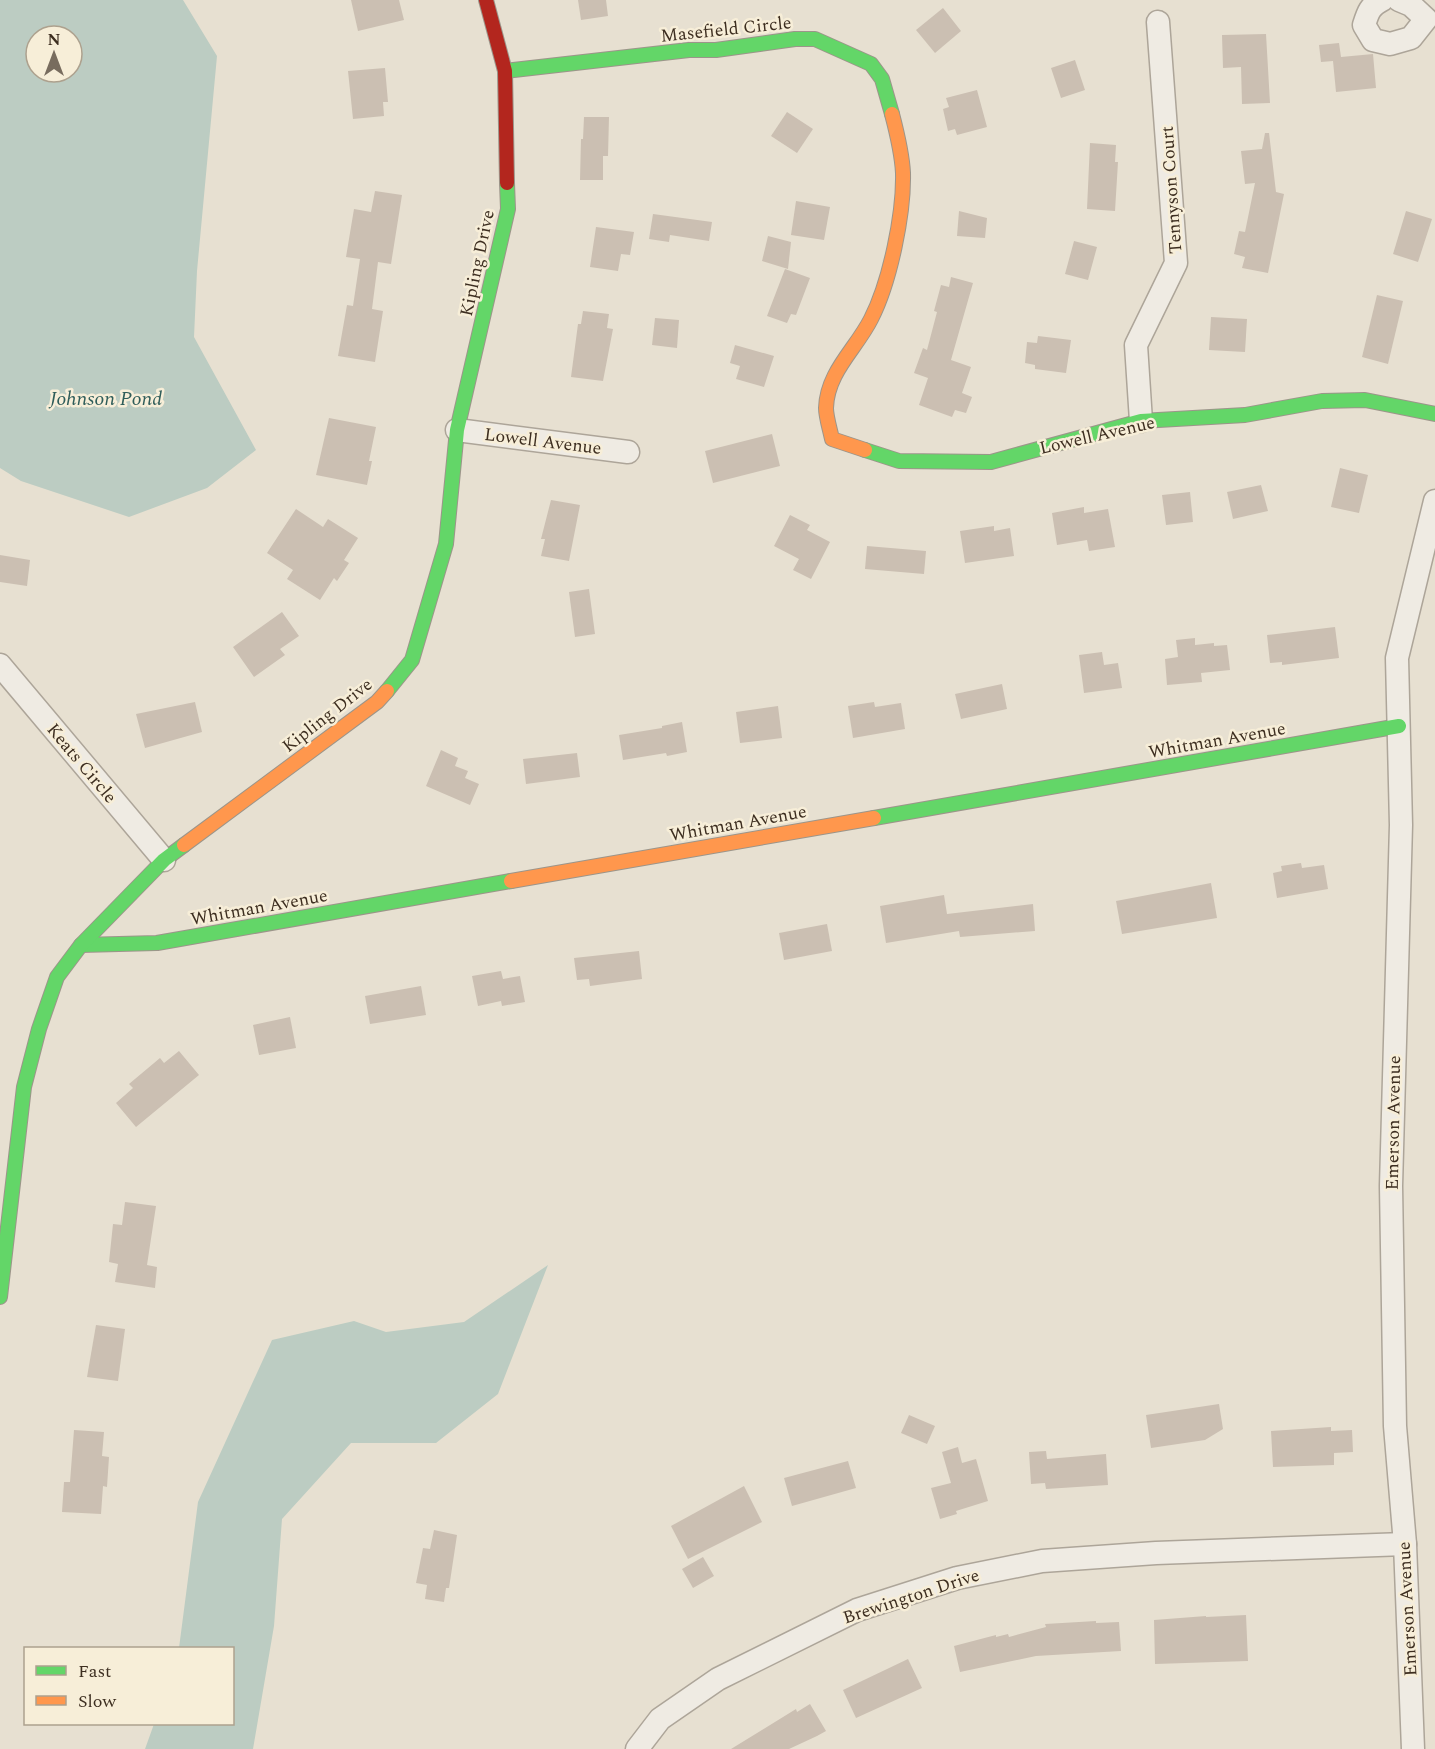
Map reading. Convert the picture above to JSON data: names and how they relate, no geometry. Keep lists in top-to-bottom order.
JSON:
{
  "streets": {
    "street": [
      "Masefield Circle",
      "Tennyson Court",
      "Kipling Drive",
      "Lowell Avenue",
      "Whitman Avenue",
      "Keats Circle",
      "Emerson Avenue",
      "Brewington Drive"
    ]
  },
  "crossings": [
    ["Masefield Circle", "Kipling Drive"],
    ["Masefield Circle", "Lowell Avenue"],
    ["Tennyson Court", "Lowell Avenue"],
    ["Kipling Drive", "Lowell Avenue"],
    ["Kipling Drive", "Whitman Avenue"],
    ["Kipling Drive", "Keats Circle"],
    ["Whitman Avenue", "Emerson Avenue"],
    ["Emerson Avenue", "Brewington Drive"]
  ],
  "water": ["Johnson Pond"],
  "legend": ["Fast", "Slow"],
  "north": "top"
}
